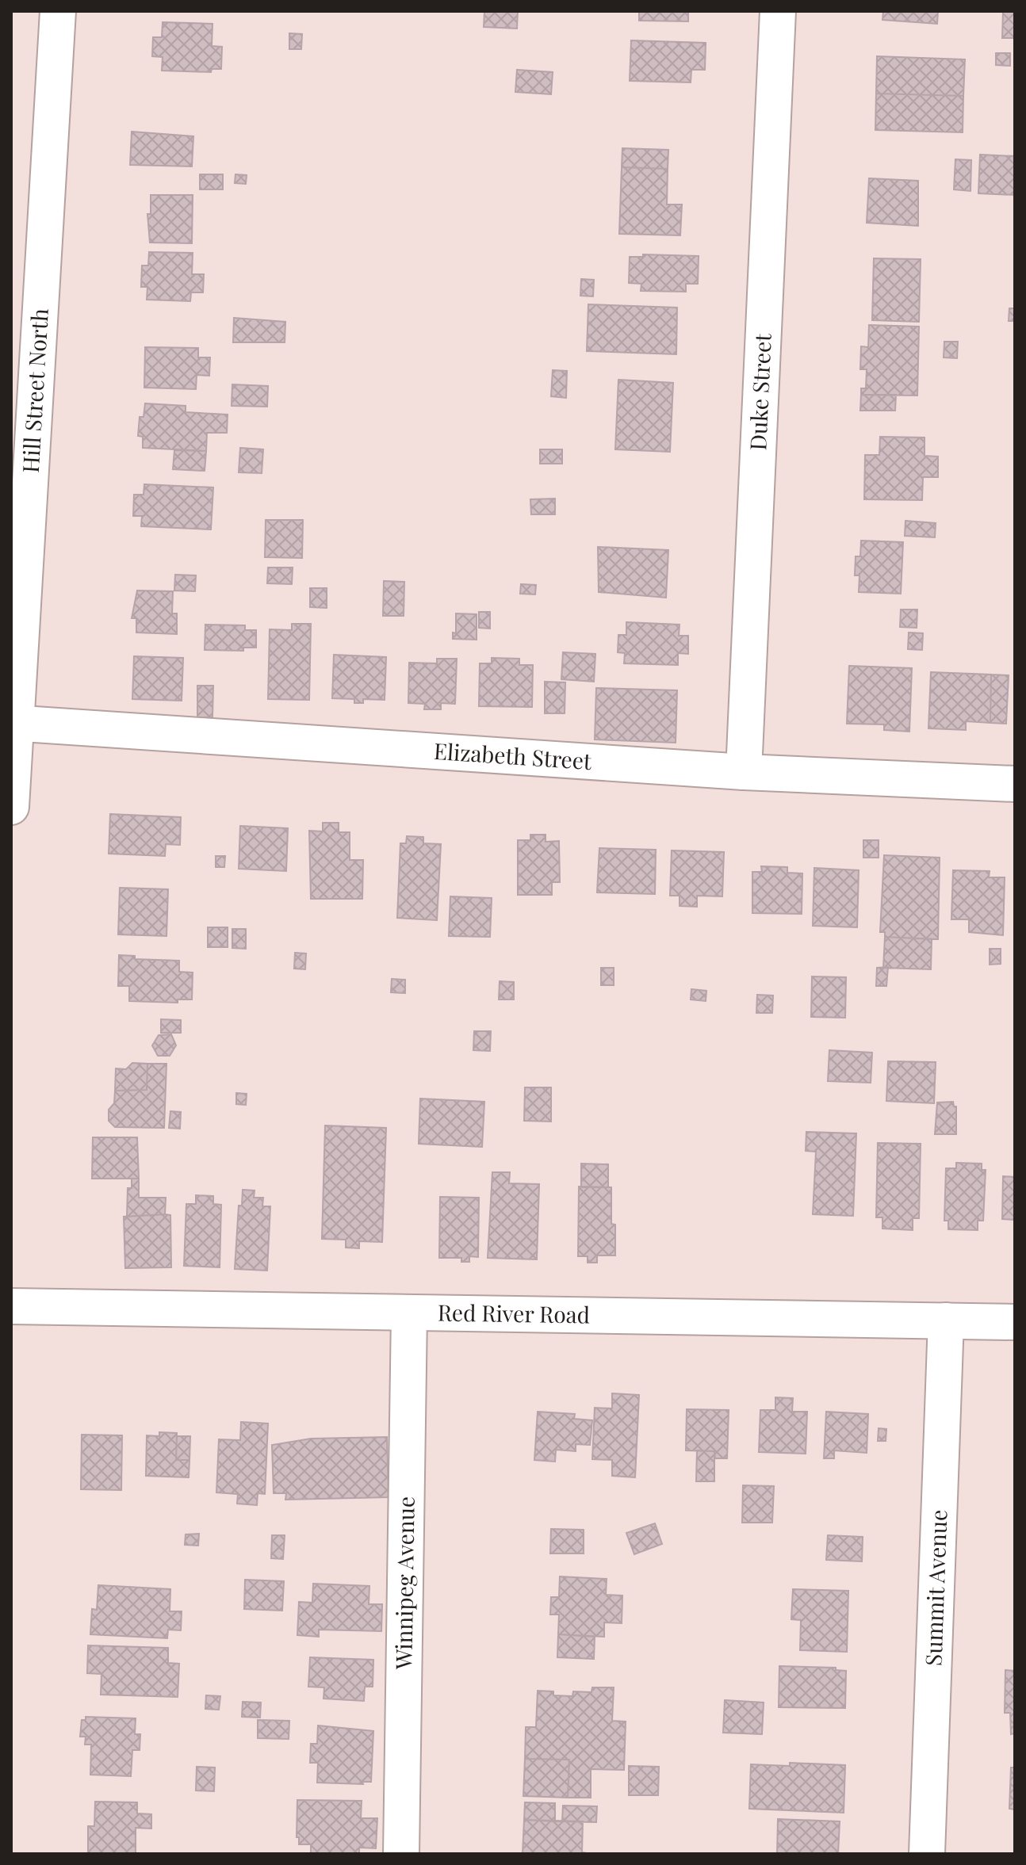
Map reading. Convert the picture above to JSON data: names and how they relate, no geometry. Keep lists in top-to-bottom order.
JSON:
{
  "streets": {
    "street": [
      "Hill Street North",
      "Duke Street",
      "Elizabeth Street",
      "Red River Road",
      "Winnipeg Avenue",
      "Summit Avenue"
    ]
  },
  "crossings": [
    ["Hill Street North", "Elizabeth Street"],
    ["Duke Street", "Elizabeth Street"],
    ["Red River Road", "Winnipeg Avenue"],
    ["Red River Road", "Summit Avenue"]
  ]
}
